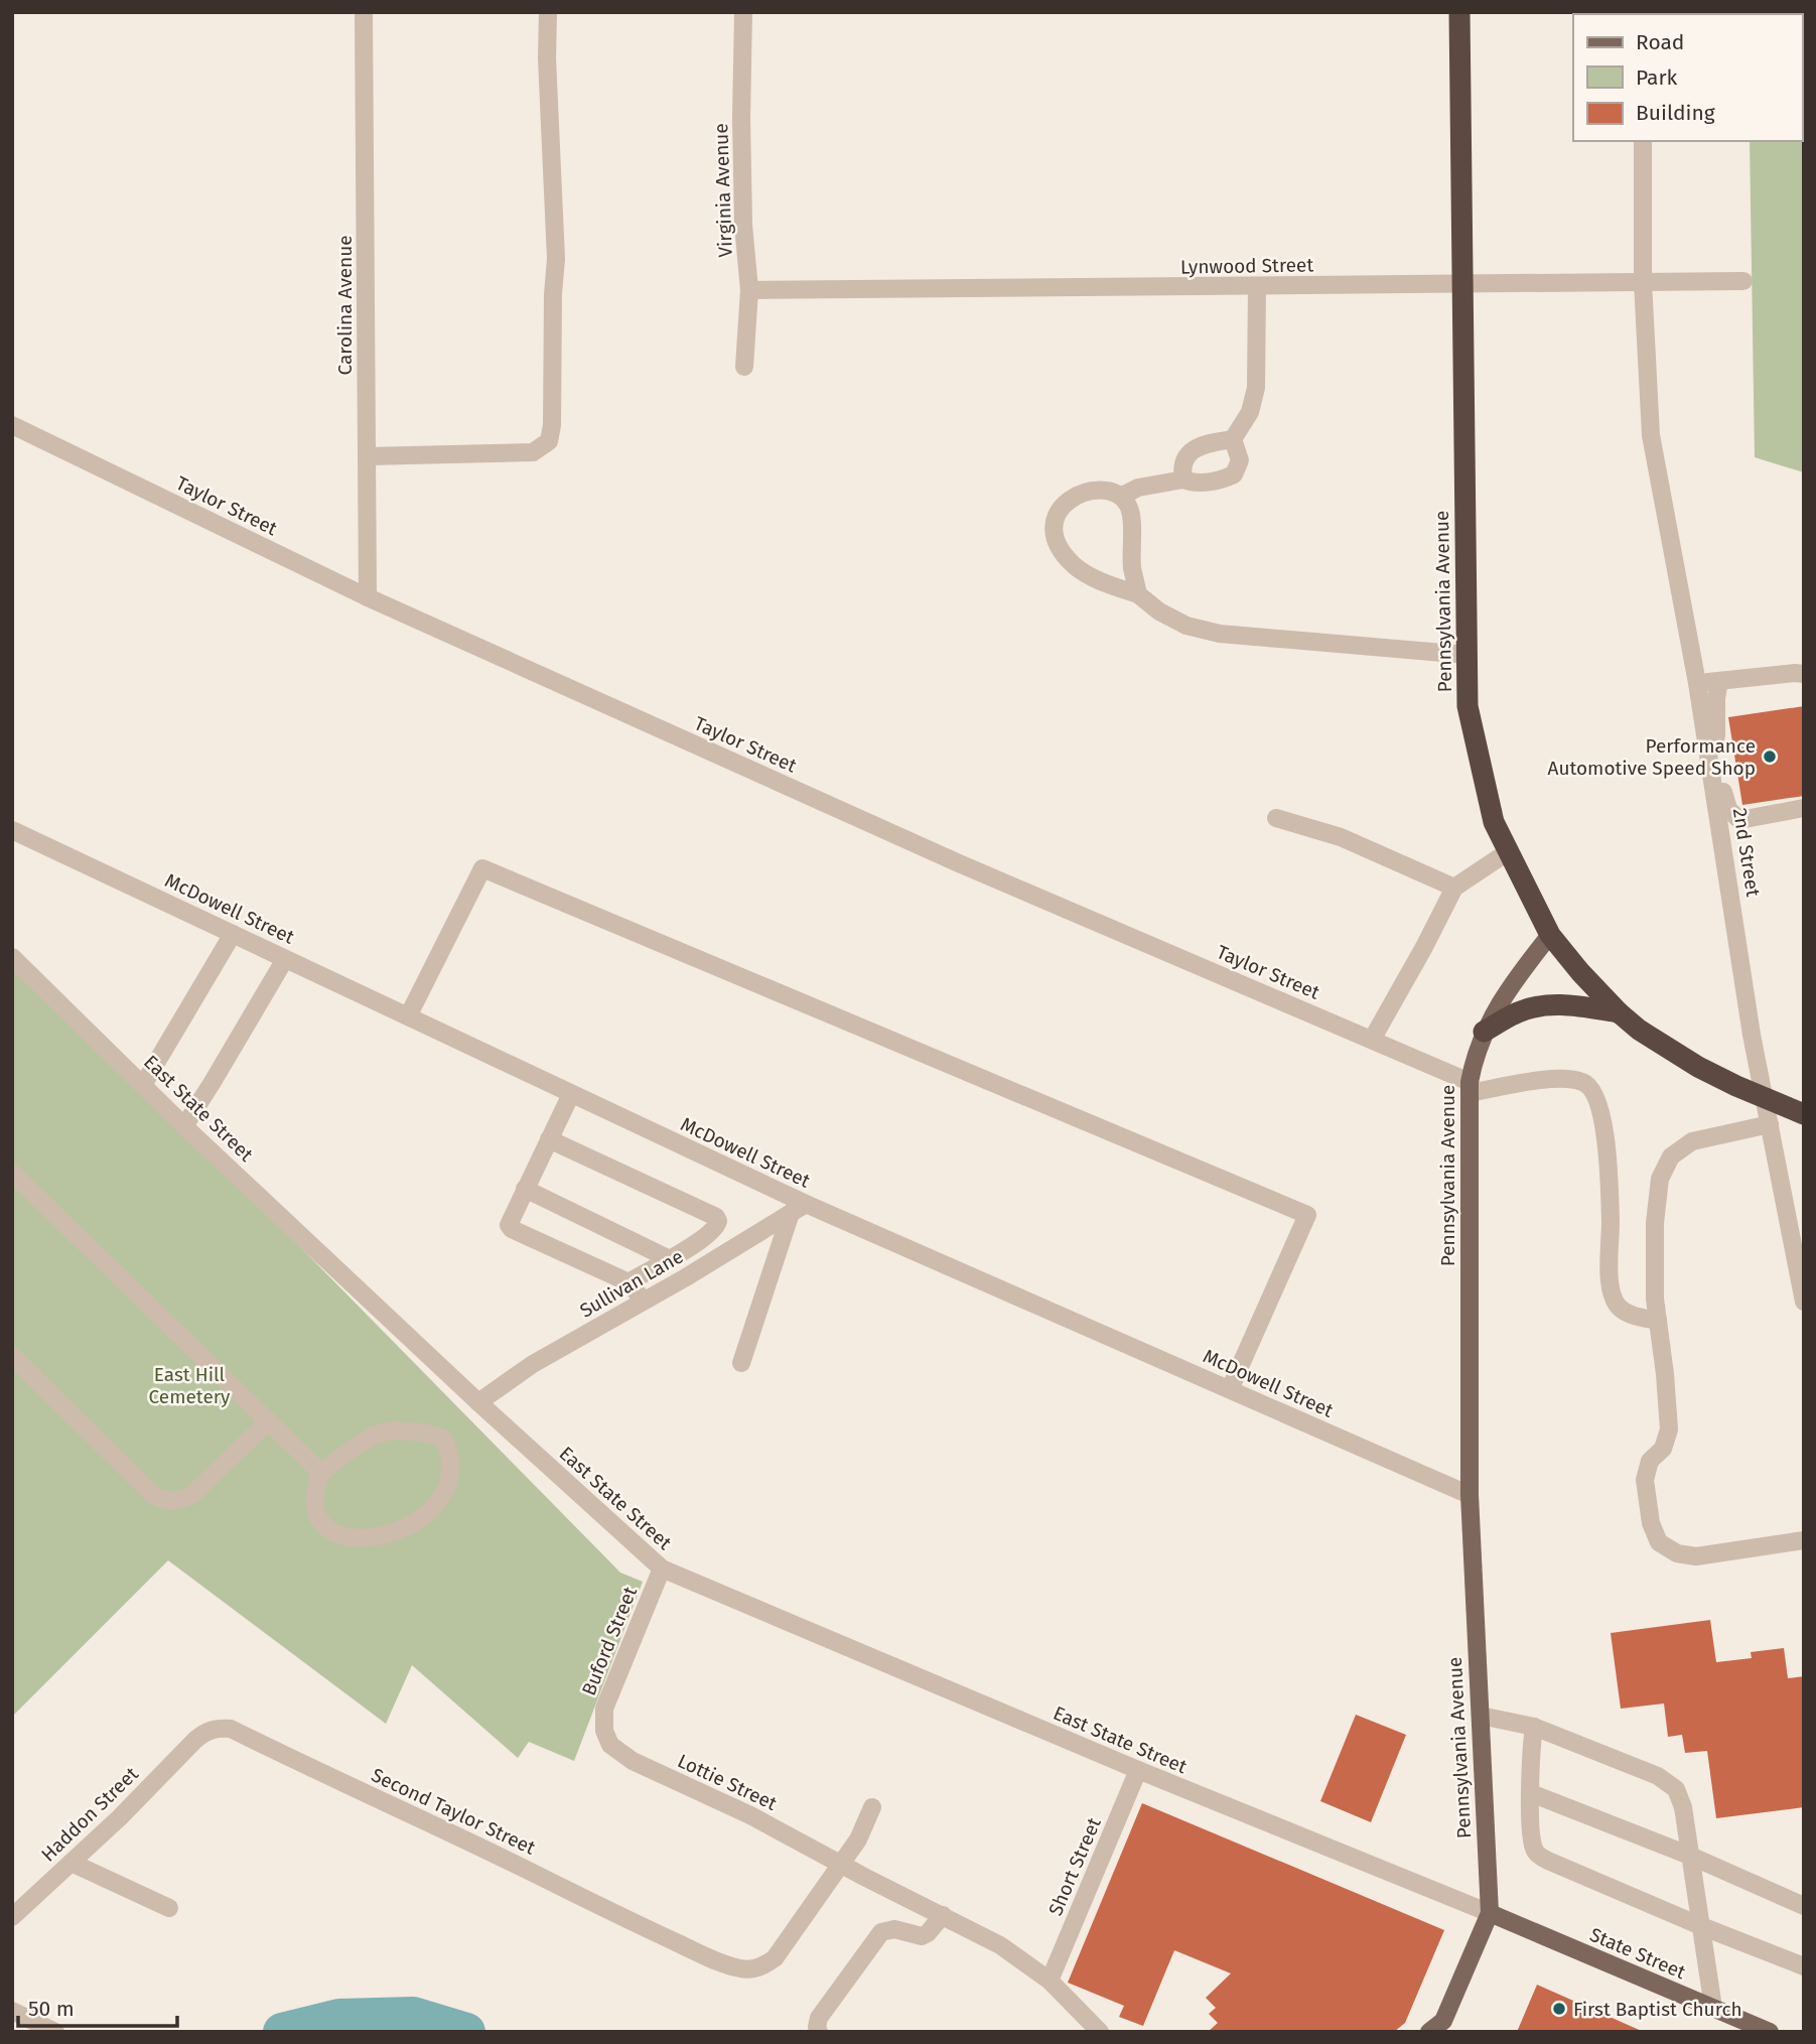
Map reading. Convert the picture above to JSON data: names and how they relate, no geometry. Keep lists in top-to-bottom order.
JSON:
{
  "streets": {
    "highway": ["Pennsylvania Avenue"],
    "main road": ["State Street"],
    "street": [
      "Virginia Avenue",
      "Lynwood Street",
      "Carolina Avenue",
      "Taylor Street",
      "2nd Street",
      "McDowell Street",
      "East State Street",
      "Sullivan Lane",
      "Buford Street",
      "Lottie Street",
      "Second Taylor Street",
      "Haddon Street",
      "Short Street"
    ]
  },
  "crossings": [
    ["Virginia Avenue", "Lynwood Street"],
    ["Lynwood Street", "Pennsylvania Avenue"],
    ["Lynwood Street", "2nd Street"],
    ["Carolina Avenue", "Taylor Street"],
    ["Taylor Street", "Pennsylvania Avenue"],
    ["Pennsylvania Avenue", "McDowell Street"],
    ["Pennsylvania Avenue", "East State Street"],
    ["Pennsylvania Avenue", "State Street"],
    ["McDowell Street", "Sullivan Lane"],
    ["East State Street", "Sullivan Lane"],
    ["East State Street", "Buford Street"],
    ["East State Street", "Short Street"],
    ["East State Street", "State Street"],
    ["Buford Street", "Lottie Street"],
    ["Lottie Street", "Second Taylor Street"],
    ["Lottie Street", "Short Street"],
    ["Second Taylor Street", "Haddon Street"]
  ],
  "parks": ["East Hill Cemetery"],
  "places": ["Performance Automotive Speed Shop", "First Baptist Church"],
  "legend": ["Road", "Park", "Building"],
  "scale_bar": "50 m"
}
